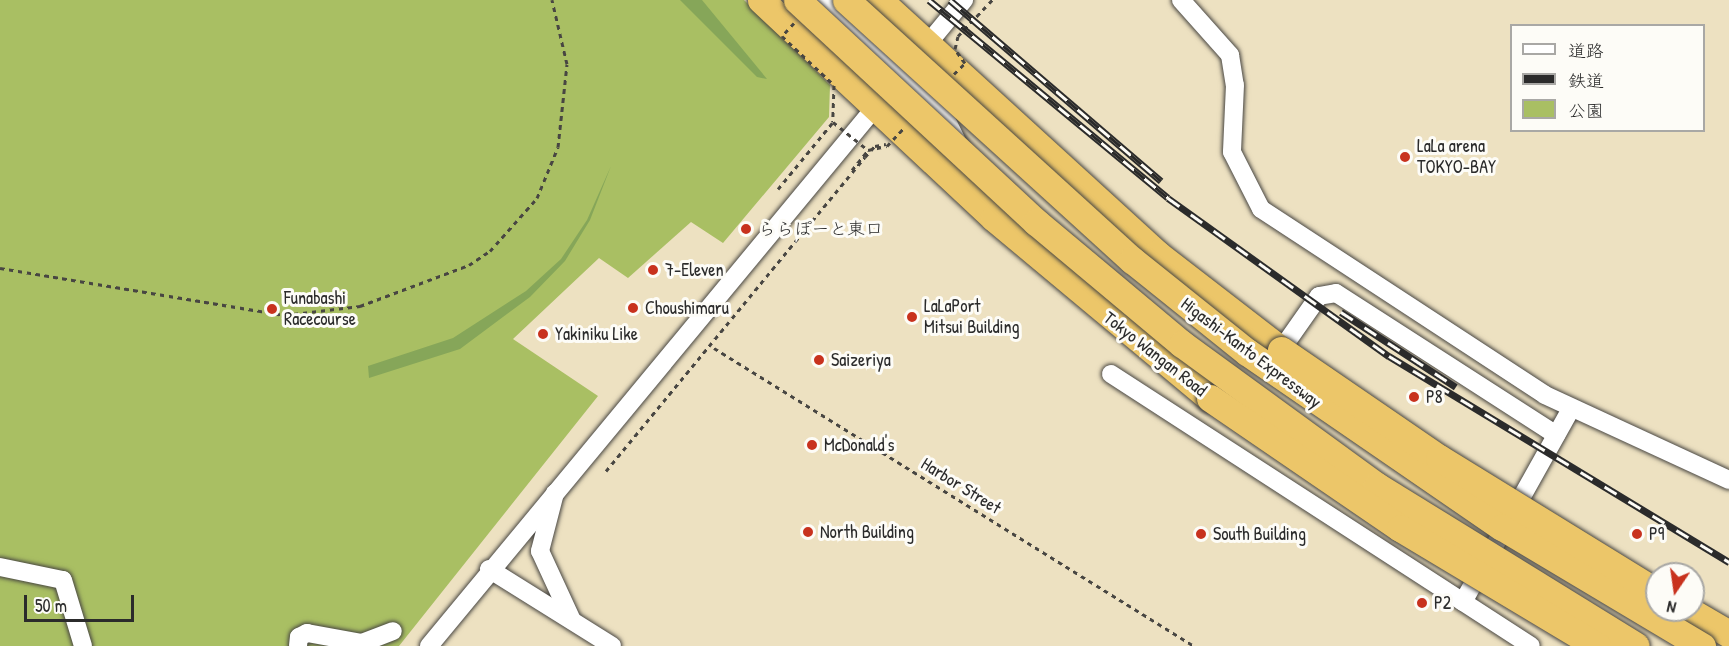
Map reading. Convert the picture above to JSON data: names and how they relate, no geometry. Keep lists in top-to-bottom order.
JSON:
{
  "streets": {
    "highway": ["Higashi-Kanto Expressway", "Tokyo Wangan Road"],
    "path": ["Harbor Street"]
  },
  "places": [
    "LaLa arena TOKYO-BAY",
    "ららぽーと東口",
    "7-Eleven",
    "Choushimaru",
    "Funabashi Racecourse",
    "LaLaPort Mitsui Building",
    "Yakiniku Like",
    "Saizeriya",
    "P8",
    "McDonald's",
    "North Building",
    "South Building",
    "P9",
    "P2"
  ],
  "legend": ["道路", "鉄道", "公園"],
  "scale_bar": "50 m",
  "north": "bottom"
}
